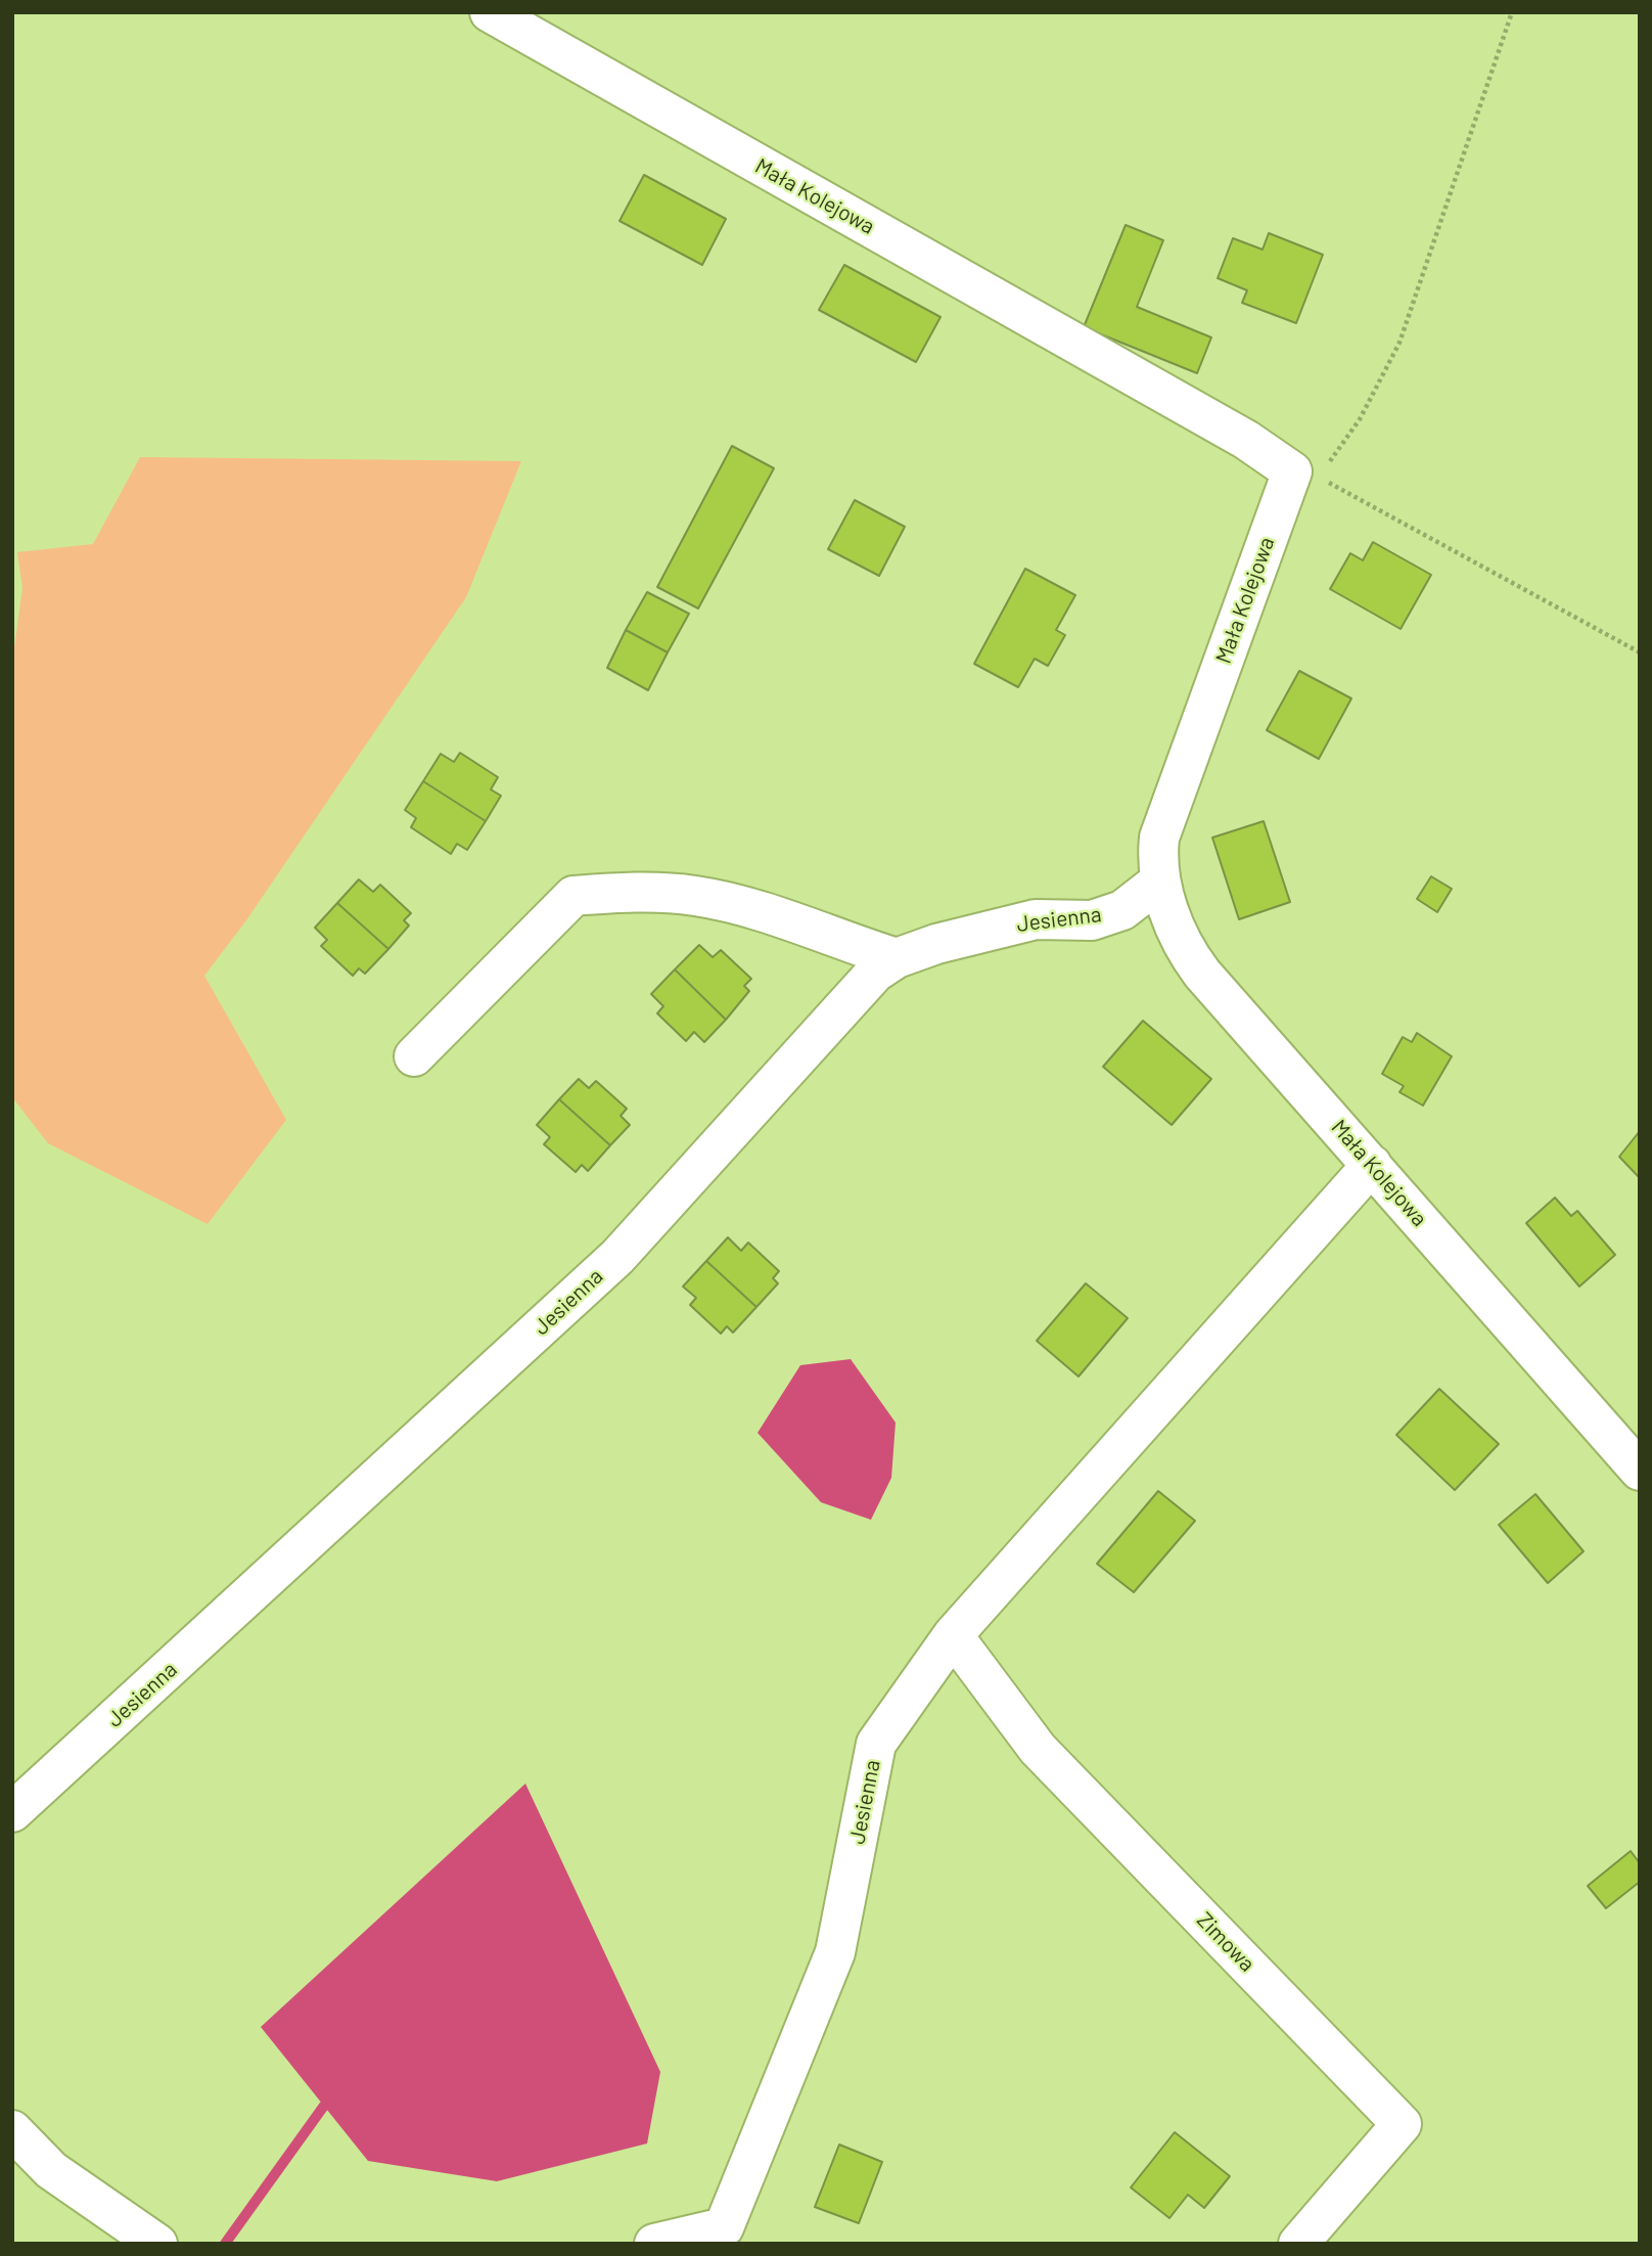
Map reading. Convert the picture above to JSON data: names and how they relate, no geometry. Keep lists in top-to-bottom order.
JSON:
{
  "streets": {
    "street": ["Mała Kolejowa", "Jesienna", "Zimowa"]
  },
  "crossings": [
    ["Mała Kolejowa", "Jesienna"],
    ["Jesienna", "Zimowa"]
  ]
}
